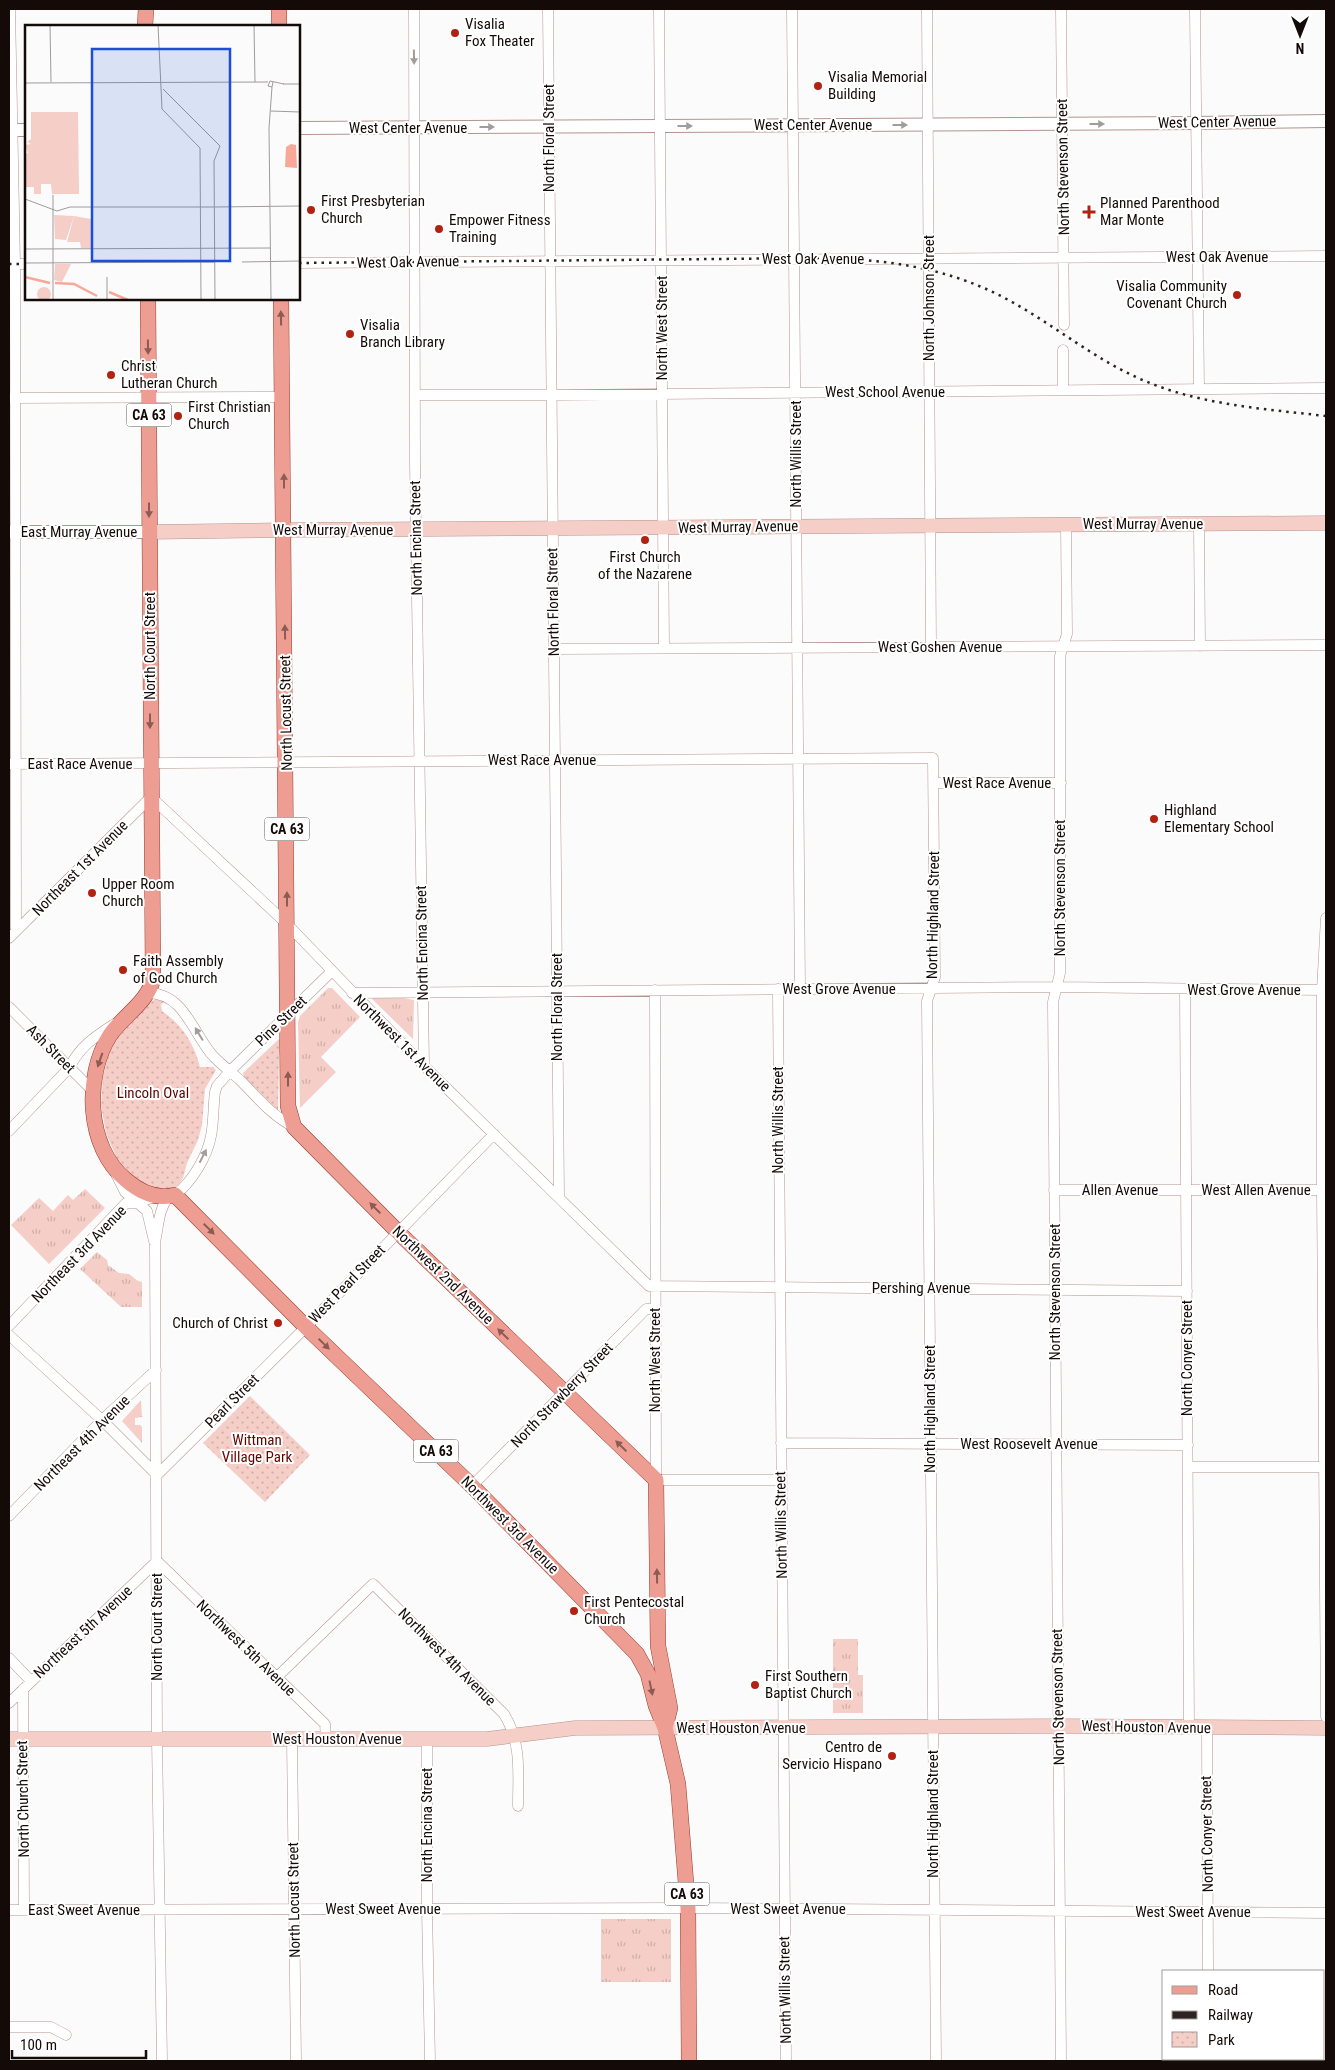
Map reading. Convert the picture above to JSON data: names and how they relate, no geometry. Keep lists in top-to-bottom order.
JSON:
{
  "streets": {
    "main road": [
      "North West Street",
      "CA 63",
      "West Murray Avenue",
      "North Court Street",
      "North Locust Street",
      "Northwest 2nd Avenue",
      "Northwest 3rd Avenue",
      "West Houston Avenue"
    ],
    "street": [
      "West Center Avenue",
      "North Floral Street",
      "North Stevenson Street",
      "West Oak Avenue",
      "North Johnson Street",
      "West School Avenue",
      "North Willis Street",
      "East Murray Avenue",
      "North Encina Street",
      "West Goshen Avenue",
      "West Race Avenue",
      "East Race Avenue",
      "Northeast 1st Avenue",
      "North Highland Street",
      "West Grove Avenue",
      "Pine Street",
      "Northwest 1st Avenue",
      "Ash Street",
      "Allen Avenue",
      "West Allen Avenue",
      "Northeast 3rd Avenue",
      "West Pearl Street",
      "Pershing Avenue",
      "North Conyer Street",
      "North Strawberry Street",
      "Pearl Street",
      "Northeast 4th Avenue",
      "West Roosevelt Avenue",
      "Northeast 5th Avenue",
      "Northwest 5th Avenue",
      "Northwest 4th Avenue",
      "North Church Street",
      "West Sweet Avenue",
      "East Sweet Avenue"
    ]
  },
  "crossings": [
    ["West Center Avenue", "North Floral Street"],
    ["West Center Avenue", "North Stevenson Street"],
    ["West Center Avenue", "North Johnson Street"],
    ["West Center Avenue", "North West Street"],
    ["West Center Avenue", "North Willis Street"],
    ["West Center Avenue", "North Encina Street"],
    ["North Floral Street", "West Oak Avenue"],
    ["North Floral Street", "West School Avenue"],
    ["North Floral Street", "West Murray Avenue"],
    ["North Floral Street", "West Goshen Avenue"],
    ["North Floral Street", "West Race Avenue"],
    ["North Floral Street", "West Grove Avenue"],
    ["North Floral Street", "Northwest 1st Avenue"],
    ["North Stevenson Street", "West Oak Avenue"],
    ["North Stevenson Street", "West Murray Avenue"],
    ["North Stevenson Street", "West Goshen Avenue"],
    ["North Stevenson Street", "West Race Avenue"],
    ["North Stevenson Street", "West Grove Avenue"],
    ["North Stevenson Street", "Allen Avenue"],
    ["North Stevenson Street", "Pershing Avenue"],
    ["North Stevenson Street", "West Roosevelt Avenue"],
    ["North Stevenson Street", "West Houston Avenue"],
    ["North Stevenson Street", "West Sweet Avenue"],
    ["West Oak Avenue", "North Johnson Street"],
    ["West Oak Avenue", "North West Street"],
    ["West Oak Avenue", "North Willis Street"],
    ["West Oak Avenue", "North Encina Street"],
    ["North Johnson Street", "West School Avenue"],
    ["North Johnson Street", "West Murray Avenue"],
    ["North Johnson Street", "West Goshen Avenue"],
    ["North West Street", "West School Avenue"],
    ["North West Street", "CA 63"],
    ["North West Street", "West Murray Avenue"],
    ["North West Street", "West Goshen Avenue"],
    ["North West Street", "West Grove Avenue"],
    ["North West Street", "Northwest 1st Avenue"],
    ["North West Street", "Northwest 2nd Avenue"],
    ["North West Street", "Pershing Avenue"],
    ["North West Street", "North Strawberry Street"],
    ["North West Street", "Northwest 3rd Avenue"],
    ["North West Street", "West Houston Avenue"],
    ["West School Avenue", "North Willis Street"],
    ["West School Avenue", "North Encina Street"],
    ["CA 63", "North Court Street"],
    ["CA 63", "Ash Street"],
    ["CA 63", "Northeast 3rd Avenue"],
    ["CA 63", "Northwest 3rd Avenue"],
    ["CA 63", "West Houston Avenue"],
    ["CA 63", "West Sweet Avenue"],
    ["North Willis Street", "West Murray Avenue"],
    ["North Willis Street", "West Goshen Avenue"],
    ["North Willis Street", "West Race Avenue"],
    ["North Willis Street", "West Grove Avenue"],
    ["North Willis Street", "Pershing Avenue"],
    ["North Willis Street", "West Roosevelt Avenue"],
    ["North Willis Street", "West Houston Avenue"],
    ["North Willis Street", "West Sweet Avenue"],
    ["West Murray Avenue", "East Murray Avenue"],
    ["West Murray Avenue", "North Encina Street"],
    ["West Murray Avenue", "North Court Street"],
    ["West Murray Avenue", "North Locust Street"],
    ["East Murray Avenue", "North Court Street"],
    ["North Encina Street", "West Race Avenue"],
    ["North Encina Street", "West Grove Avenue"],
    ["North Encina Street", "Northwest 1st Avenue"],
    ["North Encina Street", "West Houston Avenue"],
    ["North Encina Street", "West Sweet Avenue"],
    ["North Court Street", "West Race Avenue"],
    ["North Court Street", "East Race Avenue"],
    ["North Court Street", "Northeast 1st Avenue"],
    ["North Court Street", "Northwest 1st Avenue"],
    ["North Court Street", "Northeast 3rd Avenue"],
    ["North Court Street", "Pearl Street"],
    ["North Court Street", "Northeast 4th Avenue"],
    ["North Court Street", "Northwest 3rd Avenue"],
    ["North Court Street", "Northeast 5th Avenue"],
    ["North Court Street", "Northwest 5th Avenue"],
    ["North Court Street", "West Houston Avenue"],
    ["North Court Street", "West Sweet Avenue"],
    ["North Court Street", "East Sweet Avenue"],
    ["North Locust Street", "West Race Avenue"],
    ["North Locust Street", "Pine Street"],
    ["North Locust Street", "Northwest 1st Avenue"],
    ["North Locust Street", "Northwest 2nd Avenue"],
    ["North Locust Street", "West Houston Avenue"],
    ["North Locust Street", "West Sweet Avenue"],
    ["West Race Avenue", "East Race Avenue"],
    ["West Race Avenue", "North Highland Street"],
    ["Northeast 1st Avenue", "Northwest 1st Avenue"],
    ["North Highland Street", "West Grove Avenue"],
    ["North Highland Street", "Pershing Avenue"],
    ["North Highland Street", "West Roosevelt Avenue"],
    ["North Highland Street", "West Houston Avenue"],
    ["North Highland Street", "West Sweet Avenue"],
    ["West Grove Avenue", "Northwest 1st Avenue"],
    ["West Grove Avenue", "North Conyer Street"],
    ["Pine Street", "Northwest 1st Avenue"],
    ["Pine Street", "Northwest 2nd Avenue"],
    ["Northwest 1st Avenue", "West Pearl Street"],
    ["Northwest 1st Avenue", "Pershing Avenue"],
    ["Allen Avenue", "West Allen Avenue"],
    ["Allen Avenue", "North Conyer Street"],
    ["West Allen Avenue", "North Conyer Street"],
    ["Northeast 3rd Avenue", "Northwest 3rd Avenue"],
    ["Northwest 2nd Avenue", "West Pearl Street"],
    ["Northwest 2nd Avenue", "North Strawberry Street"],
    ["West Pearl Street", "Pearl Street"],
    ["West Pearl Street", "Northwest 3rd Avenue"],
    ["Pershing Avenue", "North Conyer Street"],
    ["North Conyer Street", "West Roosevelt Avenue"],
    ["North Conyer Street", "West Houston Avenue"],
    ["North Conyer Street", "West Sweet Avenue"],
    ["North Strawberry Street", "Northwest 3rd Avenue"],
    ["Pearl Street", "Northwest 3rd Avenue"],
    ["Northwest 3rd Avenue", "West Houston Avenue"],
    ["Northeast 5th Avenue", "Northwest 5th Avenue"],
    ["Northeast 5th Avenue", "North Church Street"],
    ["Northwest 5th Avenue", "Northwest 4th Avenue"],
    ["Northwest 5th Avenue", "West Houston Avenue"],
    ["Northwest 4th Avenue", "West Houston Avenue"],
    ["West Houston Avenue", "North Church Street"],
    ["North Church Street", "East Sweet Avenue"],
    ["West Sweet Avenue", "East Sweet Avenue"]
  ],
  "one_way": [
    "West Center Avenue",
    "North Locust Street",
    "Northwest 2nd Avenue",
    "Northwest 3rd Avenue"
  ],
  "parks": ["Lincoln Oval", "Wittman Village Park"],
  "places": {
    "other": [
      "Visalia Fox Theater",
      "Visalia Memorial Building",
      "First Presbyterian Church",
      "Empower Fitness Training",
      "Visalia Community Covenant Church",
      "Visalia Branch Library",
      "Christ Lutheran Church",
      "First Christian Church",
      "First Church of the Nazarene",
      "Highland Elementary School",
      "Upper Room Church",
      "Faith Assembly of God Church",
      "Church of Christ",
      "First Pentecostal Church",
      "First Southern Baptist Church",
      "Centro de Servicio Hispano"
    ],
    "health": ["Planned Parenthood Mar Monte"]
  },
  "legend": ["Road", "Railway", "Park"],
  "scale_bar": "100 m",
  "north": "bottom"
}
